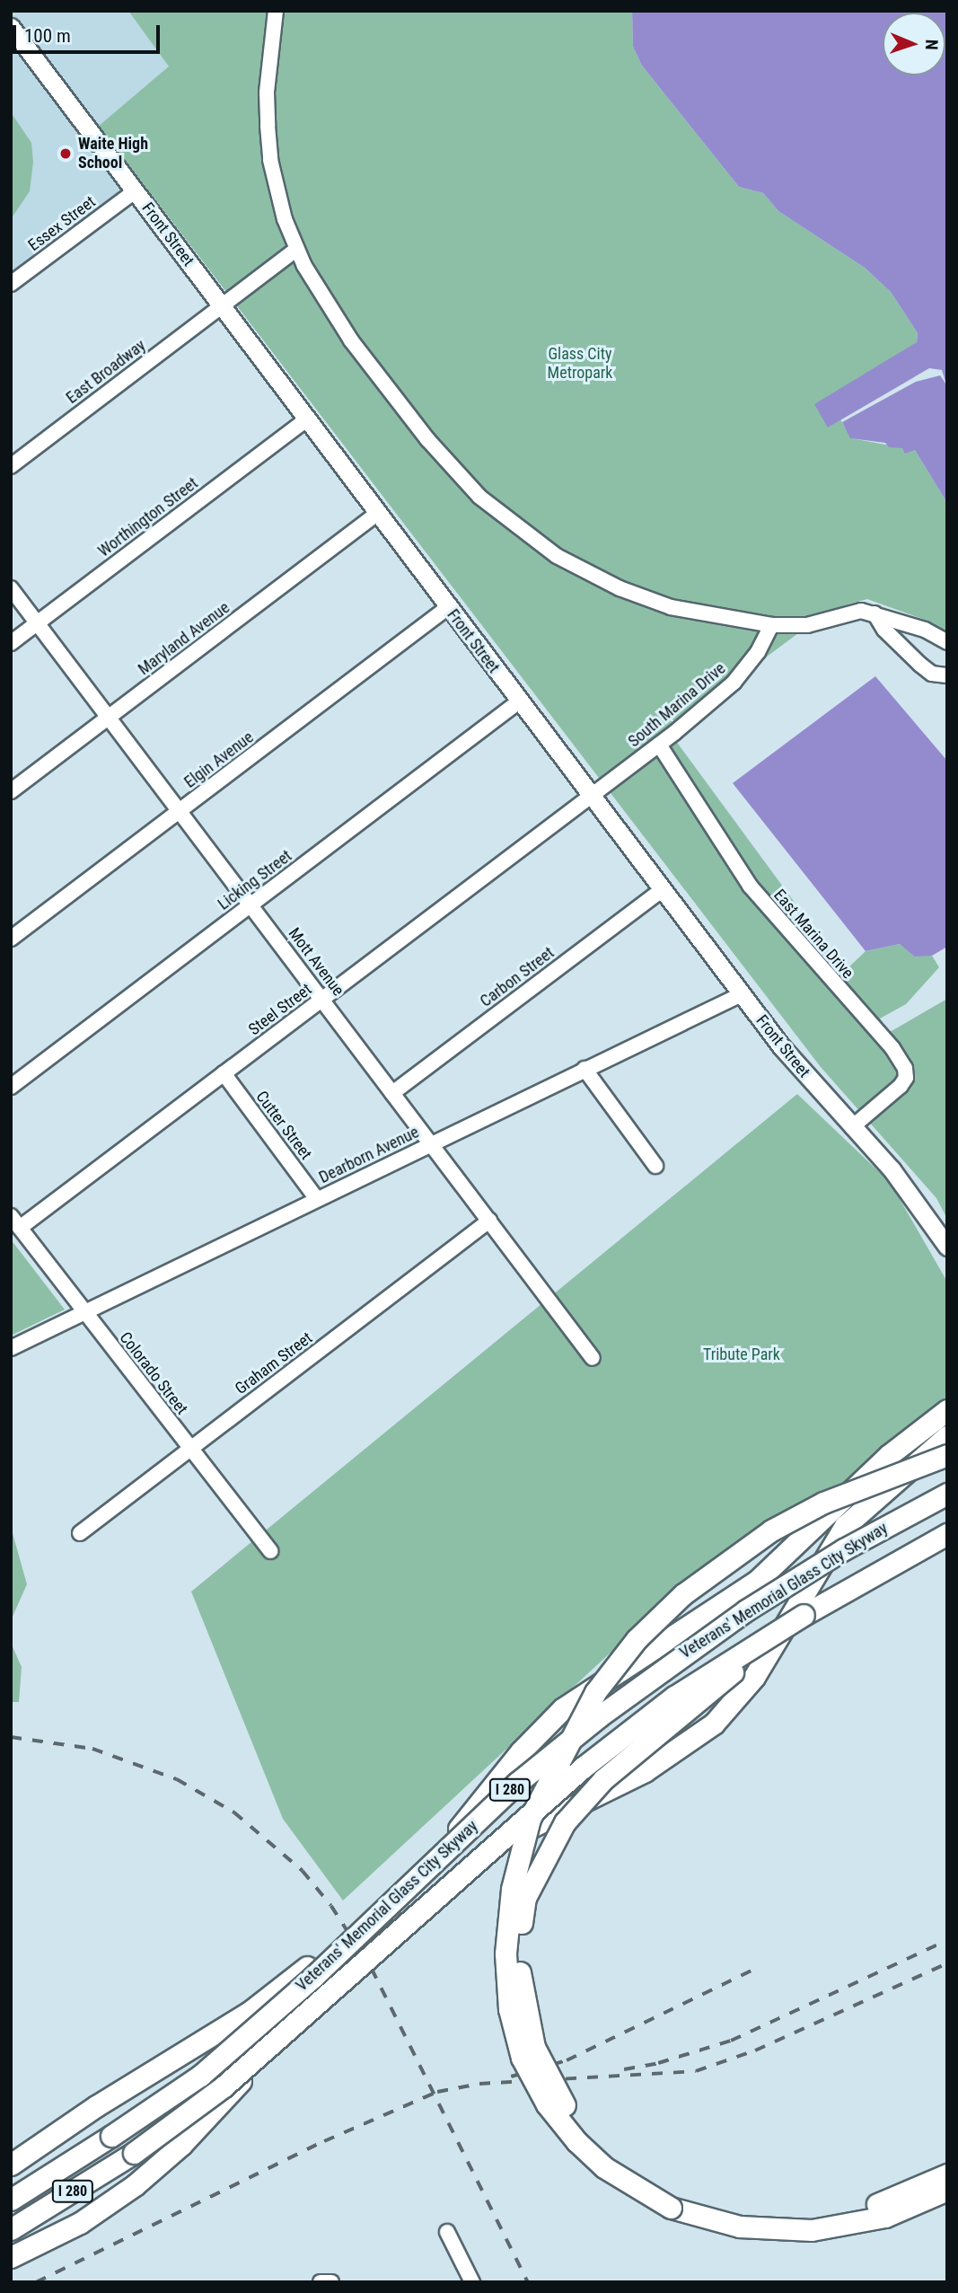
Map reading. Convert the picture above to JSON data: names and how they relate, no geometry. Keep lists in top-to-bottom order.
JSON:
{
  "streets": {
    "highway": ["Veterans' Memorial Glass City Skyway", "I 280"],
    "main road": ["Front Street"],
    "street": [
      "Essex Street",
      "East Broadway",
      "Worthington Street",
      "Maryland Avenue",
      "South Marina Drive",
      "Elgin Avenue",
      "Licking Street",
      "East Marina Drive",
      "Mott Avenue",
      "Carbon Street",
      "Steel Street",
      "Cutter Street",
      "Dearborn Avenue",
      "Graham Street",
      "Colorado Street"
    ]
  },
  "crossings": [
    ["Essex Street", "Front Street"],
    ["Front Street", "East Broadway"],
    ["Front Street", "Worthington Street"],
    ["Front Street", "Maryland Avenue"],
    ["Front Street", "South Marina Drive"],
    ["Front Street", "Elgin Avenue"],
    ["Front Street", "Licking Street"],
    ["Front Street", "East Marina Drive"],
    ["Front Street", "Carbon Street"],
    ["Front Street", "Steel Street"],
    ["Front Street", "Dearborn Avenue"],
    ["Worthington Street", "Mott Avenue"],
    ["Maryland Avenue", "Mott Avenue"],
    ["South Marina Drive", "East Marina Drive"],
    ["South Marina Drive", "Steel Street"],
    ["Elgin Avenue", "Mott Avenue"],
    ["Licking Street", "Mott Avenue"],
    ["Mott Avenue", "Carbon Street"],
    ["Mott Avenue", "Steel Street"],
    ["Mott Avenue", "Dearborn Avenue"],
    ["Mott Avenue", "Graham Street"],
    ["Steel Street", "Cutter Street"],
    ["Steel Street", "Colorado Street"],
    ["Cutter Street", "Dearborn Avenue"],
    ["Dearborn Avenue", "Colorado Street"],
    ["Graham Street", "Colorado Street"]
  ],
  "parks": ["Glass City Metropark", "Tribute Park"],
  "places": ["Waite High School"],
  "scale_bar": "100 m",
  "north": "right"
}
